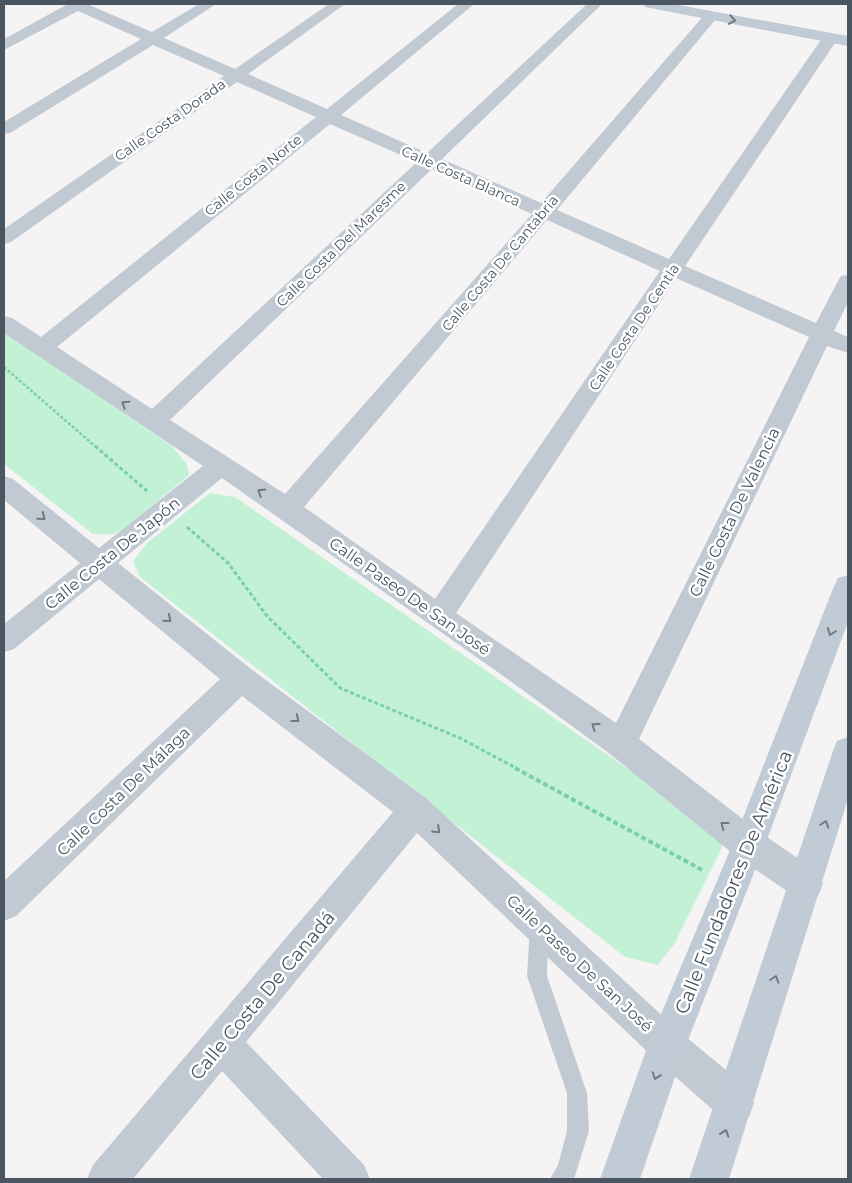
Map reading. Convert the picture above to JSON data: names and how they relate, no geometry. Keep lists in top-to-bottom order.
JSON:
{
  "streets": {
    "main road": ["Calle Fundadores De América"],
    "street": [
      "Calle Costa Dorada",
      "Calle Costa Norte",
      "Calle Costa Blanca",
      "Calle Costa Del Maresme",
      "Calle Costa De Cantabria",
      "Calle Costa De Centla",
      "Calle Costa De Valencia",
      "Calle Costa De Japón",
      "Calle Paseo De San José",
      "Calle Costa De Málaga",
      "Calle Costa De Canadá"
    ]
  },
  "crossings": [
    ["Calle Costa Dorada", "Calle Costa Blanca"],
    ["Calle Costa Norte", "Calle Costa Blanca"],
    ["Calle Costa Norte", "Calle Paseo De San José"],
    ["Calle Costa Blanca", "Calle Costa Del Maresme"],
    ["Calle Costa Blanca", "Calle Costa De Cantabria"],
    ["Calle Costa Blanca", "Calle Costa De Centla"],
    ["Calle Costa Blanca", "Calle Costa De Valencia"],
    ["Calle Costa Del Maresme", "Calle Paseo De San José"],
    ["Calle Costa De Cantabria", "Calle Paseo De San José"],
    ["Calle Costa De Centla", "Calle Paseo De San José"],
    ["Calle Costa De Valencia", "Calle Paseo De San José"],
    ["Calle Costa De Japón", "Calle Paseo De San José"],
    ["Calle Paseo De San José", "Calle Costa De Málaga"],
    ["Calle Paseo De San José", "Calle Fundadores De América"],
    ["Calle Paseo De San José", "Calle Costa De Canadá"]
  ]
}
